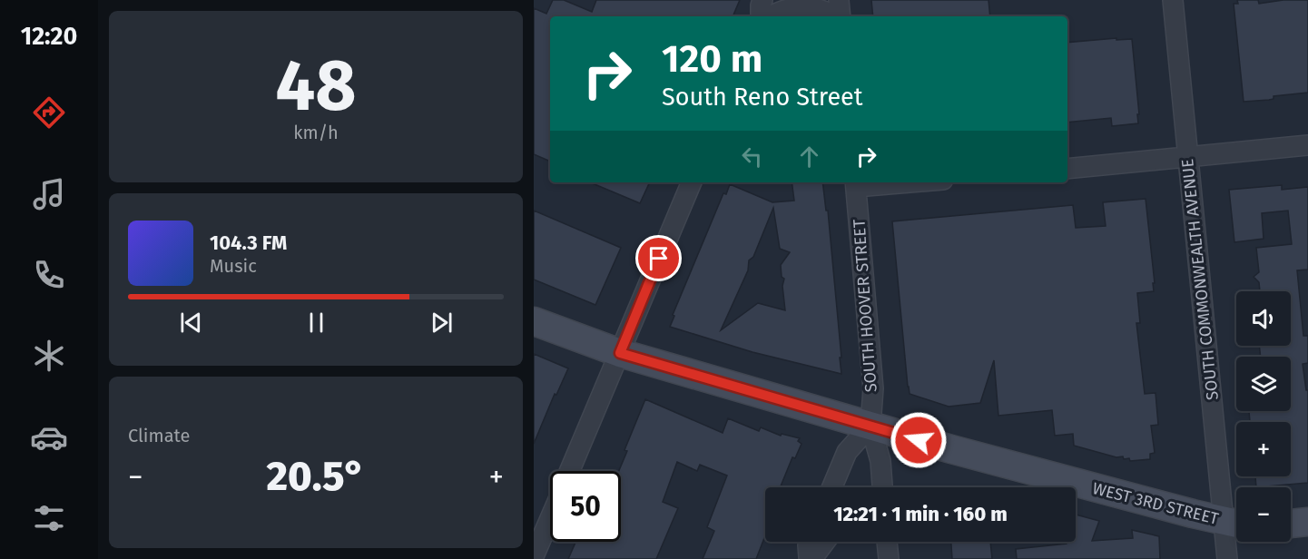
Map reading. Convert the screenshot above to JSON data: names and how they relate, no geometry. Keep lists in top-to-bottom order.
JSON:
{
  "streets": {
    "main road": ["WEST 3RD STREET"],
    "street": ["SOUTH COMMONWEALTH AVENUE", "SOUTH HOOVER STREET"]
  },
  "crossings": [
    ["SOUTH COMMONWEALTH AVENUE", "WEST 3RD STREET"],
    ["SOUTH HOOVER STREET", "WEST 3RD STREET"]
  ],
  "page": {
    "tabs": "12:20",
    "tile": [
      ["48", "km/h"],
      "Climate"
    ],
    "turn": ["120 m", "South Reno Street"],
    "song": ["104.3 FM", "Music"],
    "map_buttons": ["+", "−"],
    "heat": ["−", "20.5°", "+"],
    "limit": "50",
    "trip": "12:21 · 1 min · 160 m"
  }
}
